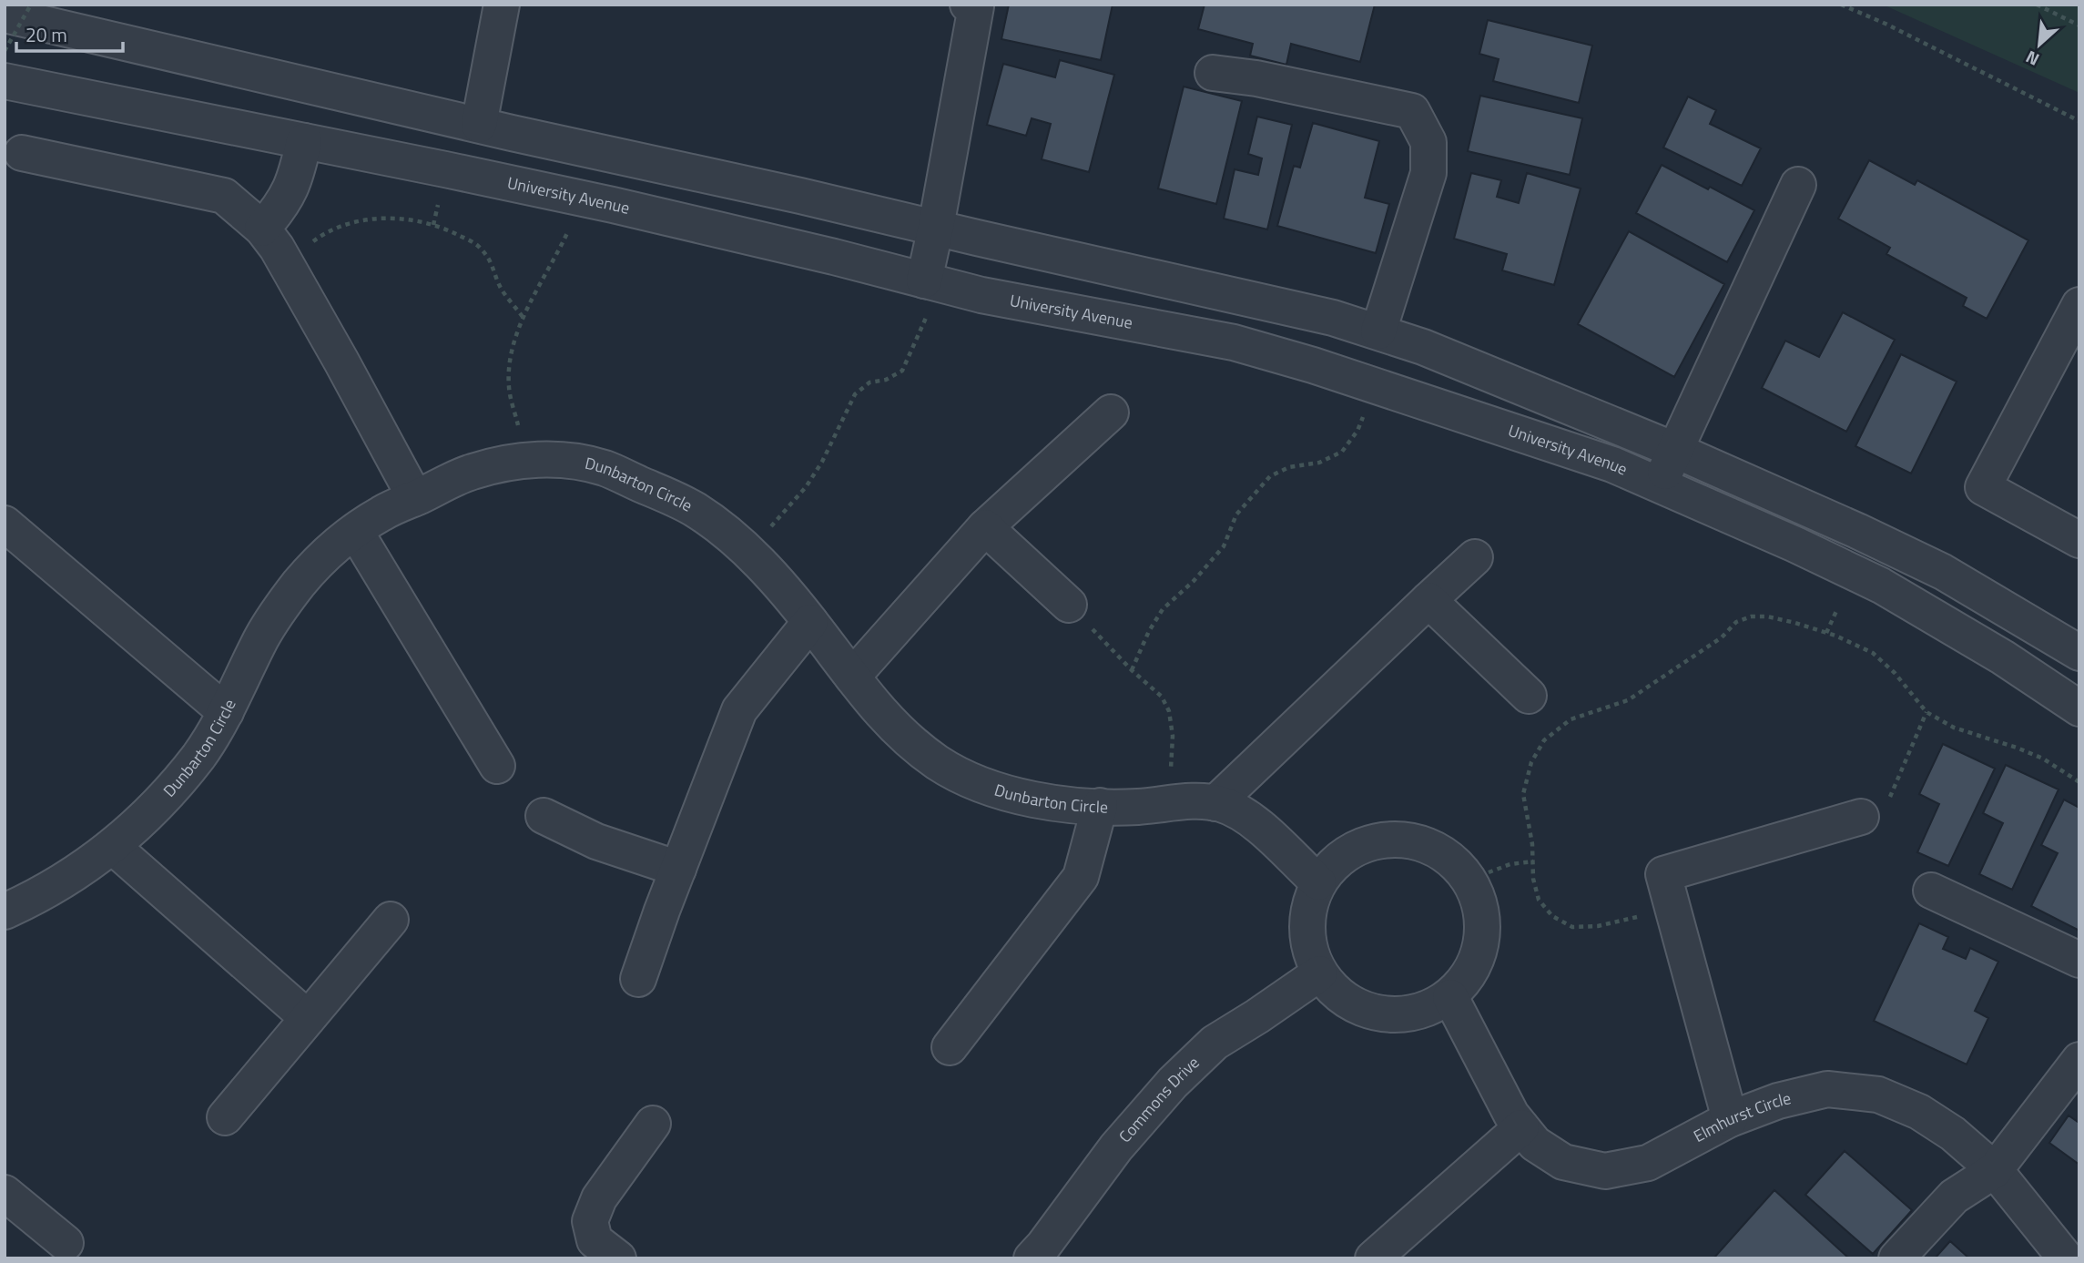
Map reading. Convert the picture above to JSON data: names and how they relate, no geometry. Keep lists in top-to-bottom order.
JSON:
{
  "streets": {
    "street": [
      "University Avenue",
      "Dunbarton Circle",
      "Commons Drive",
      "Elmhurst Circle"
    ]
  },
  "crossings": [
    ["Dunbarton Circle", "Commons Drive"],
    ["Dunbarton Circle", "Elmhurst Circle"],
    ["Commons Drive", "Elmhurst Circle"]
  ],
  "scale_bar": "20 m",
  "north": "bottom left"
}
